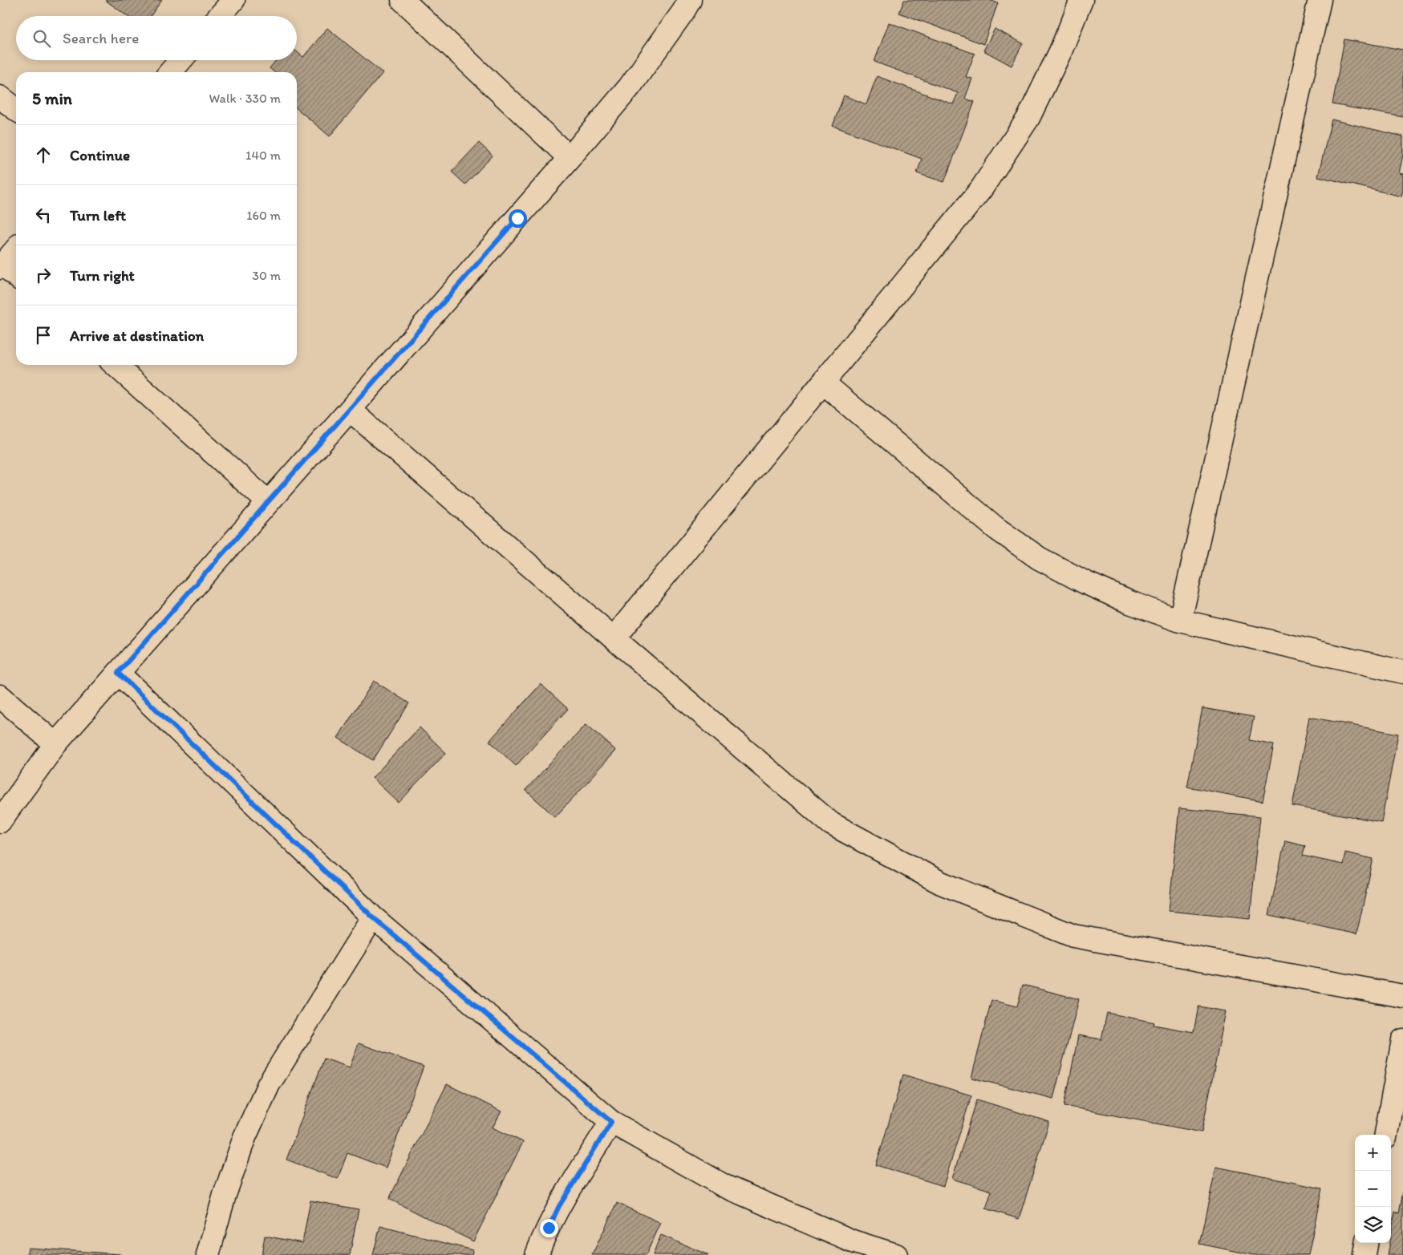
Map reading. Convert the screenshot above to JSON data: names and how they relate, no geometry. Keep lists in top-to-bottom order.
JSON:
{
  "page": {
    "search": "Search here",
    "heading": ["5 min", "Walk · 330 m"],
    "list": [
      ["Continue", "140 m"],
      ["Turn left", "160 m"],
      ["Turn right", "30 m"],
      "Arrive at destination"
    ],
    "map_buttons": ["+", "−"]
  }
}
